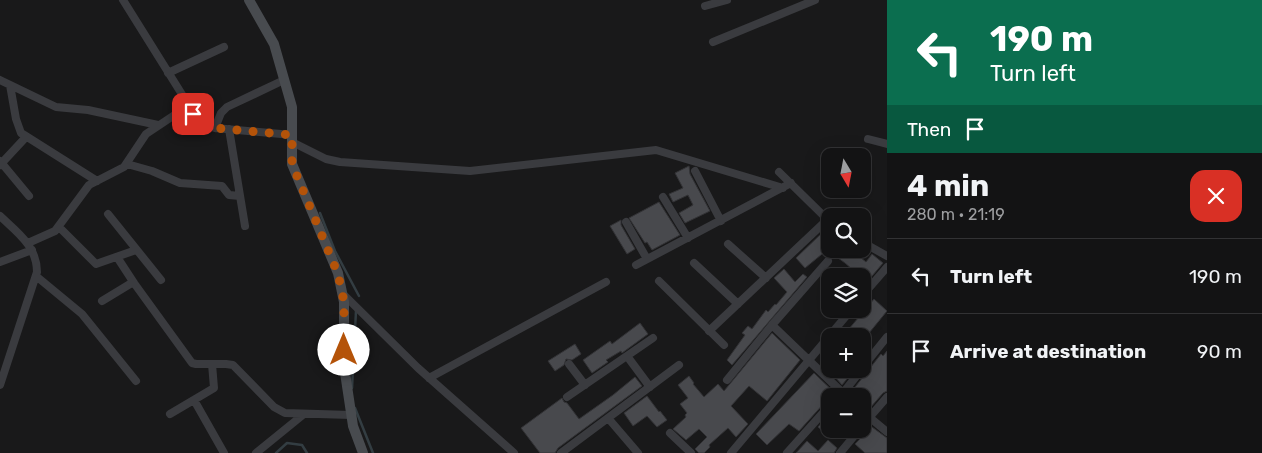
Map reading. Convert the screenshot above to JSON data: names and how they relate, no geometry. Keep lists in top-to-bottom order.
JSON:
{
  "north": "bottom",
  "page": {
    "turn": ["190 m", "Turn left"],
    "then": "Then",
    "map_buttons": ["+", "−"],
    "heading": ["4 min", "280 m · 21:19"],
    "list": [
      {
        "name": "Turn left",
        "value": "190 m"
      },
      {
        "name": "Arrive at destination",
        "value": "90 m"
      }
    ]
  }
}
